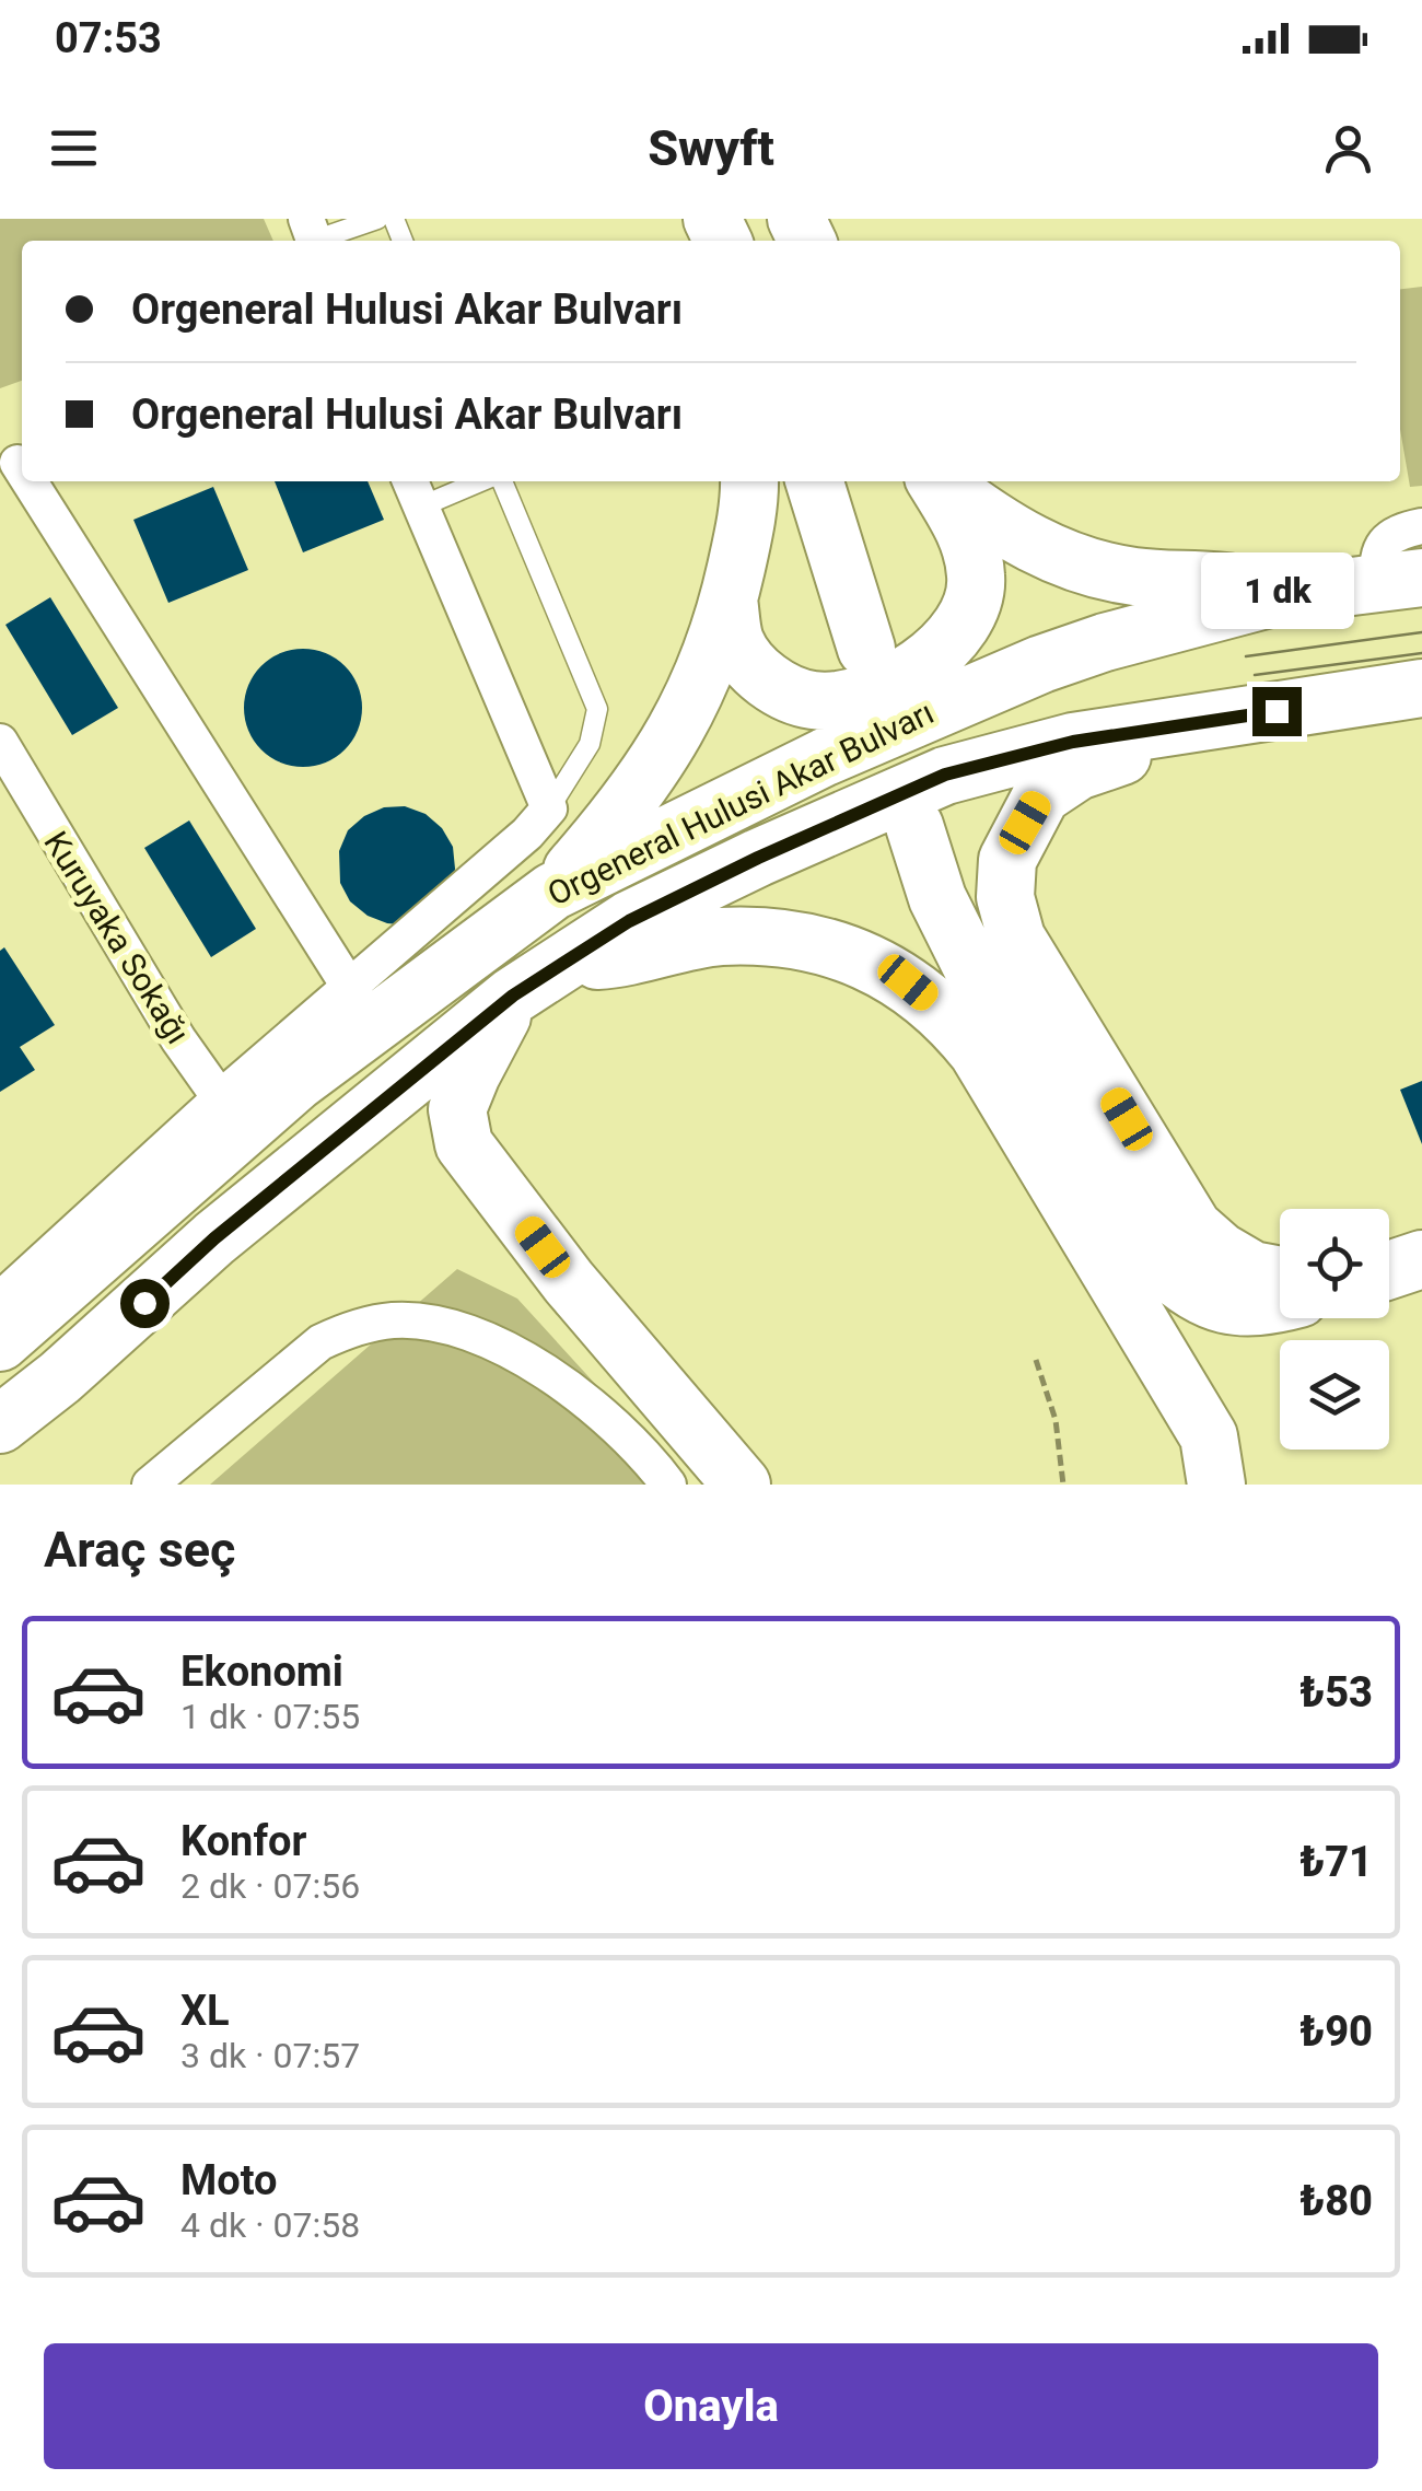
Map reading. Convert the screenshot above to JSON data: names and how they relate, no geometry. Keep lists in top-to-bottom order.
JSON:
{
  "streets": {
    "main road": ["Orgeneral Hulusi Akar Bulvarı"],
    "street": ["Kuruyaka Sokağı"]
  },
  "crossings": [
    ["Orgeneral Hulusi Akar Bulvarı", "Kuruyaka Sokağı"]
  ],
  "page": {
    "status": "07:53",
    "header": "Swyft",
    "banner": ["Orgeneral Hulusi Akar Bulvarı", "Orgeneral Hulusi Akar Bulvarı"],
    "bubble": "1 dk",
    "heading": "Araç seç",
    "list": [
      {
        "name": "Ekonomi",
        "note": "1 dk · 07:55",
        "value": "₺53"
      },
      {
        "name": "Konfor",
        "note": "2 dk · 07:56",
        "value": "₺71"
      },
      {
        "name": "XL",
        "note": "3 dk · 07:57",
        "value": "₺90"
      },
      {
        "name": "Moto",
        "note": "4 dk · 07:58",
        "value": "₺80"
      }
    ],
    "buttons": "Onayla"
  }
}
